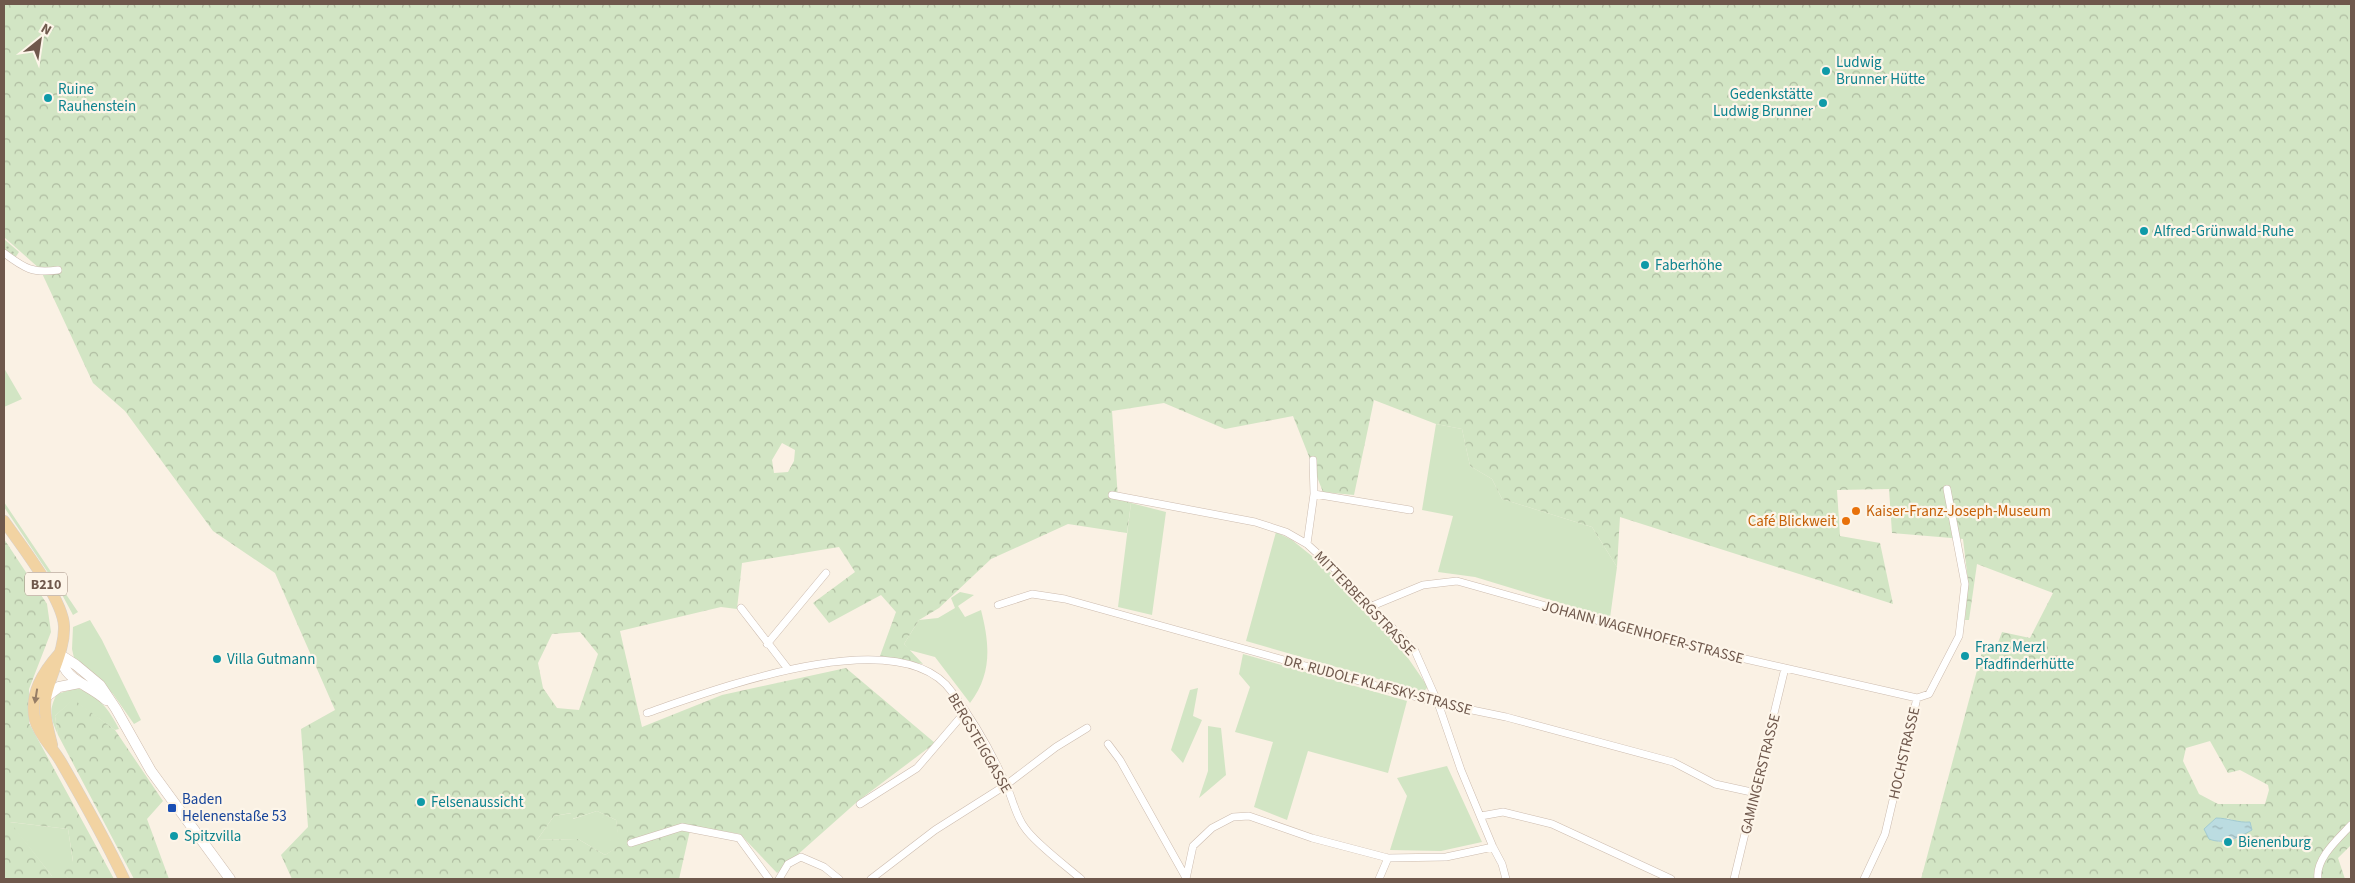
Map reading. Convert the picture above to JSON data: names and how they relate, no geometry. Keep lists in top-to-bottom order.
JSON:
{
  "streets": {
    "main road": ["B210"],
    "street": [
      "MITTERBERGSTRASSE",
      "JOHANN WAGENHOFER-STRASSE",
      "DR. RUDOLF KLAFSKY-STRASSE",
      "BERGSTEIGGASSE",
      "HOCHSTRASSE",
      "GAMINGERSTRASSE"
    ]
  },
  "crossings": [
    ["MITTERBERGSTRASSE", "JOHANN WAGENHOFER-STRASSE"],
    ["MITTERBERGSTRASSE", "DR. RUDOLF KLAFSKY-STRASSE"],
    ["JOHANN WAGENHOFER-STRASSE", "HOCHSTRASSE"],
    ["JOHANN WAGENHOFER-STRASSE", "GAMINGERSTRASSE"],
    ["DR. RUDOLF KLAFSKY-STRASSE", "GAMINGERSTRASSE"]
  ],
  "places": {
    "other": [
      "Ludwig Brunner Hütte",
      "Ruine Rauhenstein",
      "Gedenkstätte Ludwig Brunner",
      "Alfred-Grünwald-Ruhe",
      "Faberhöhe",
      "Kaiser-Franz-Joseph-Museum",
      "Café Blickweit",
      "Franz Merzl Pfadfinderhütte",
      "Villa Gutmann",
      "Felsenaussicht",
      "Spitzvilla",
      "Bienenburg"
    ],
    "transit": ["Baden Helenenstaße 53"]
  },
  "north": "top right"
}
